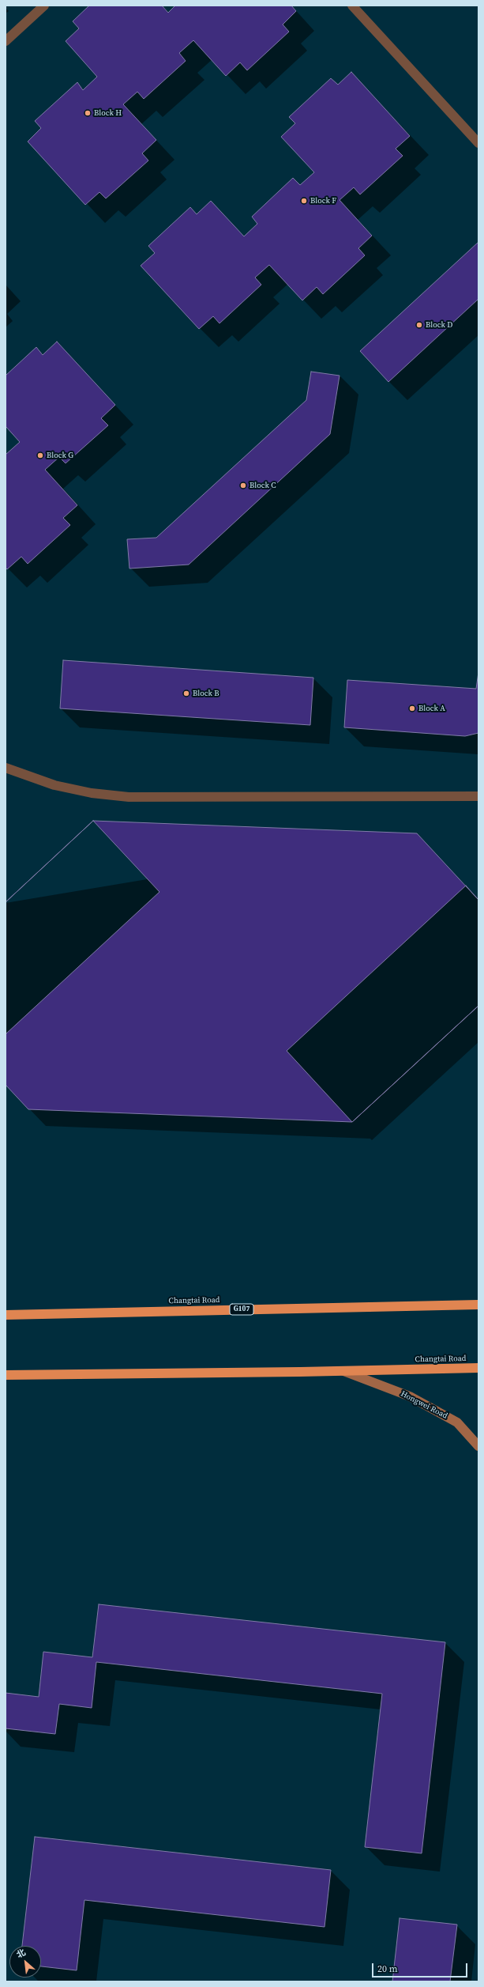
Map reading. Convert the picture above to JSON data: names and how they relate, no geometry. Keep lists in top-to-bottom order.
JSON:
{
  "streets": {
    "highway": ["Changtai Road", "G107"],
    "street": ["Hongwei Road"]
  },
  "crossings": [
    ["Changtai Road", "Hongwei Road"]
  ],
  "places": [
    "Block H",
    "Block F",
    "Block D",
    "Block G",
    "Block C",
    "Block B",
    "Block A"
  ],
  "scale_bar": "20 m",
  "north": "top left"
}
